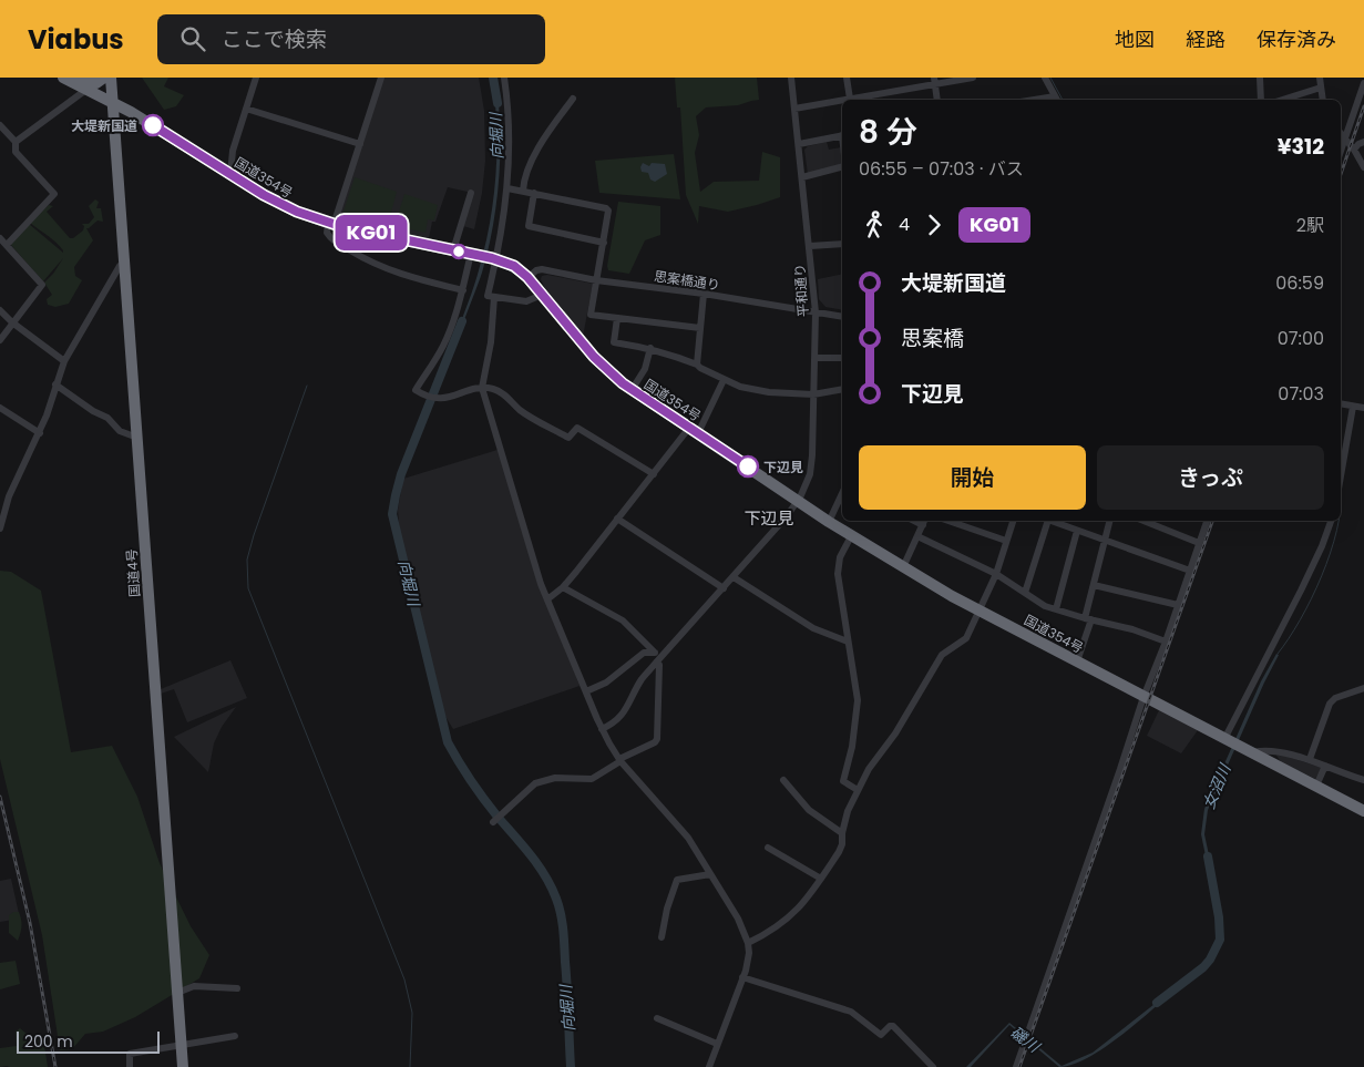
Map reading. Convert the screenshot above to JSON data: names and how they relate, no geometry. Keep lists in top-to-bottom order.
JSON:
{
  "streets": {
    "highway": ["国道354号", "国道4号"],
    "street": ["思案橋通り", "平和通り"]
  },
  "crossings": [
    ["国道354号", "思案橋通り"],
    ["国道354号", "平和通り"],
    ["国道354号", "国道4号"],
    ["思案橋通り", "平和通り"]
  ],
  "districts": ["下辺見"],
  "water": ["向堀川", "女沼川", "磯川"],
  "places": ["大堤新国道", "下辺見"],
  "lines": ["bus line KG01"],
  "scale_bar": "200 m",
  "page": {
    "header": "Viabus",
    "search": "ここで検索",
    "nav": ["地図", "経路", "保存済み"],
    "on_map": "KG01",
    "heading": ["8 分", "06:55 – 07:03 · バス", "¥312"],
    "legs": ["4", "KG01", "2駅"],
    "list": [
      {
        "name": "大堤新国道",
        "value": "06:59"
      },
      {
        "name": "思案橋",
        "value": "07:00"
      },
      {
        "name": "下辺見",
        "value": "07:03"
      }
    ],
    "buttons": ["開始", "きっぷ"],
    "scale": "200 m"
  }
}
